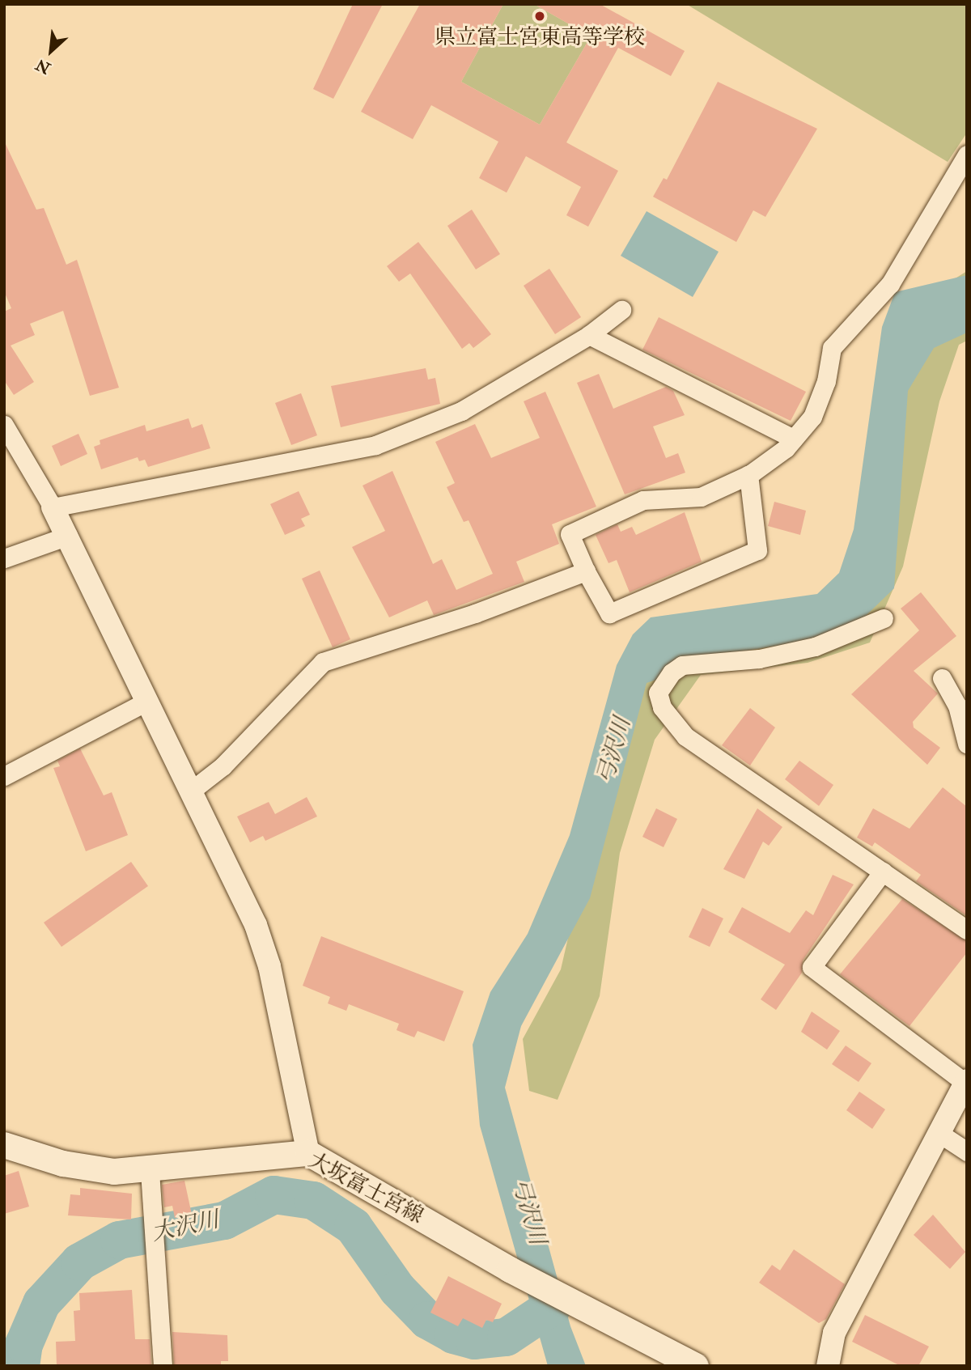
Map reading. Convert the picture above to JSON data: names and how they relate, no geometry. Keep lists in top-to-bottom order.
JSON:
{
  "streets": {
    "main road": ["大坂富士宮線"]
  },
  "water": ["弓沢川", "大沢川"],
  "places": ["県立富士宮東高等学校"],
  "north": "bottom left"
}
